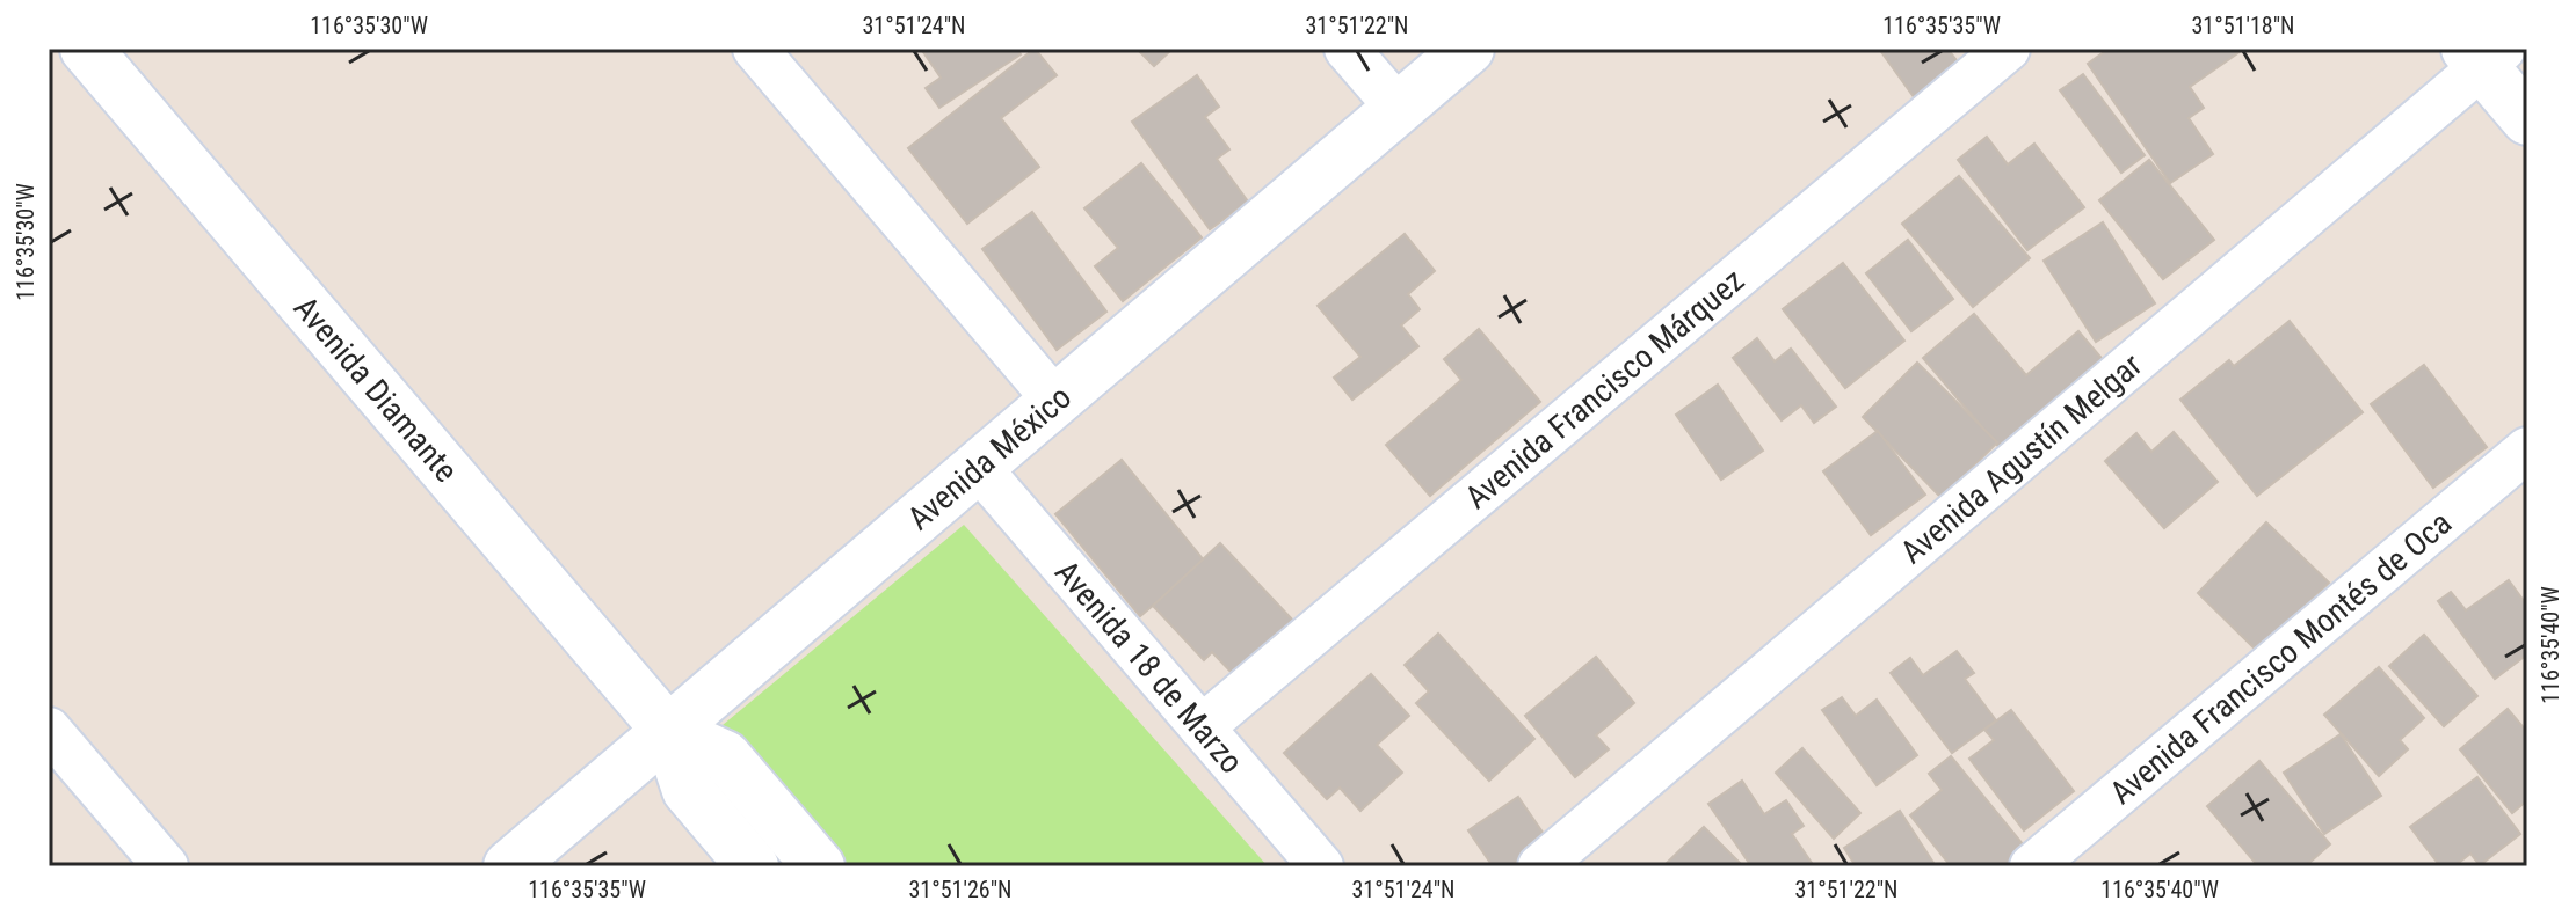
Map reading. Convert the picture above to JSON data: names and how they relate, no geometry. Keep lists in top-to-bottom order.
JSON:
{
  "streets": {
    "main road": ["Avenida Diamante", "Avenida México"],
    "street": [
      "Avenida Francisco Márquez",
      "Avenida Agustín Melgar",
      "Avenida Francisco Montés de Oca",
      "Avenida 18 de Marzo"
    ]
  },
  "crossings": [
    ["Avenida Francisco Márquez", "Avenida 18 de Marzo"],
    ["Avenida Diamante", "Avenida México"],
    ["Avenida México", "Avenida 18 de Marzo"]
  ],
  "coordinates": [
    "116°35'30\"W",
    "31°51'24\"N",
    "31°51'22\"N",
    "116°35'35\"W",
    "31°51'18\"N",
    "116°35'40\"W",
    "31°51'26\"N"
  ]
}
